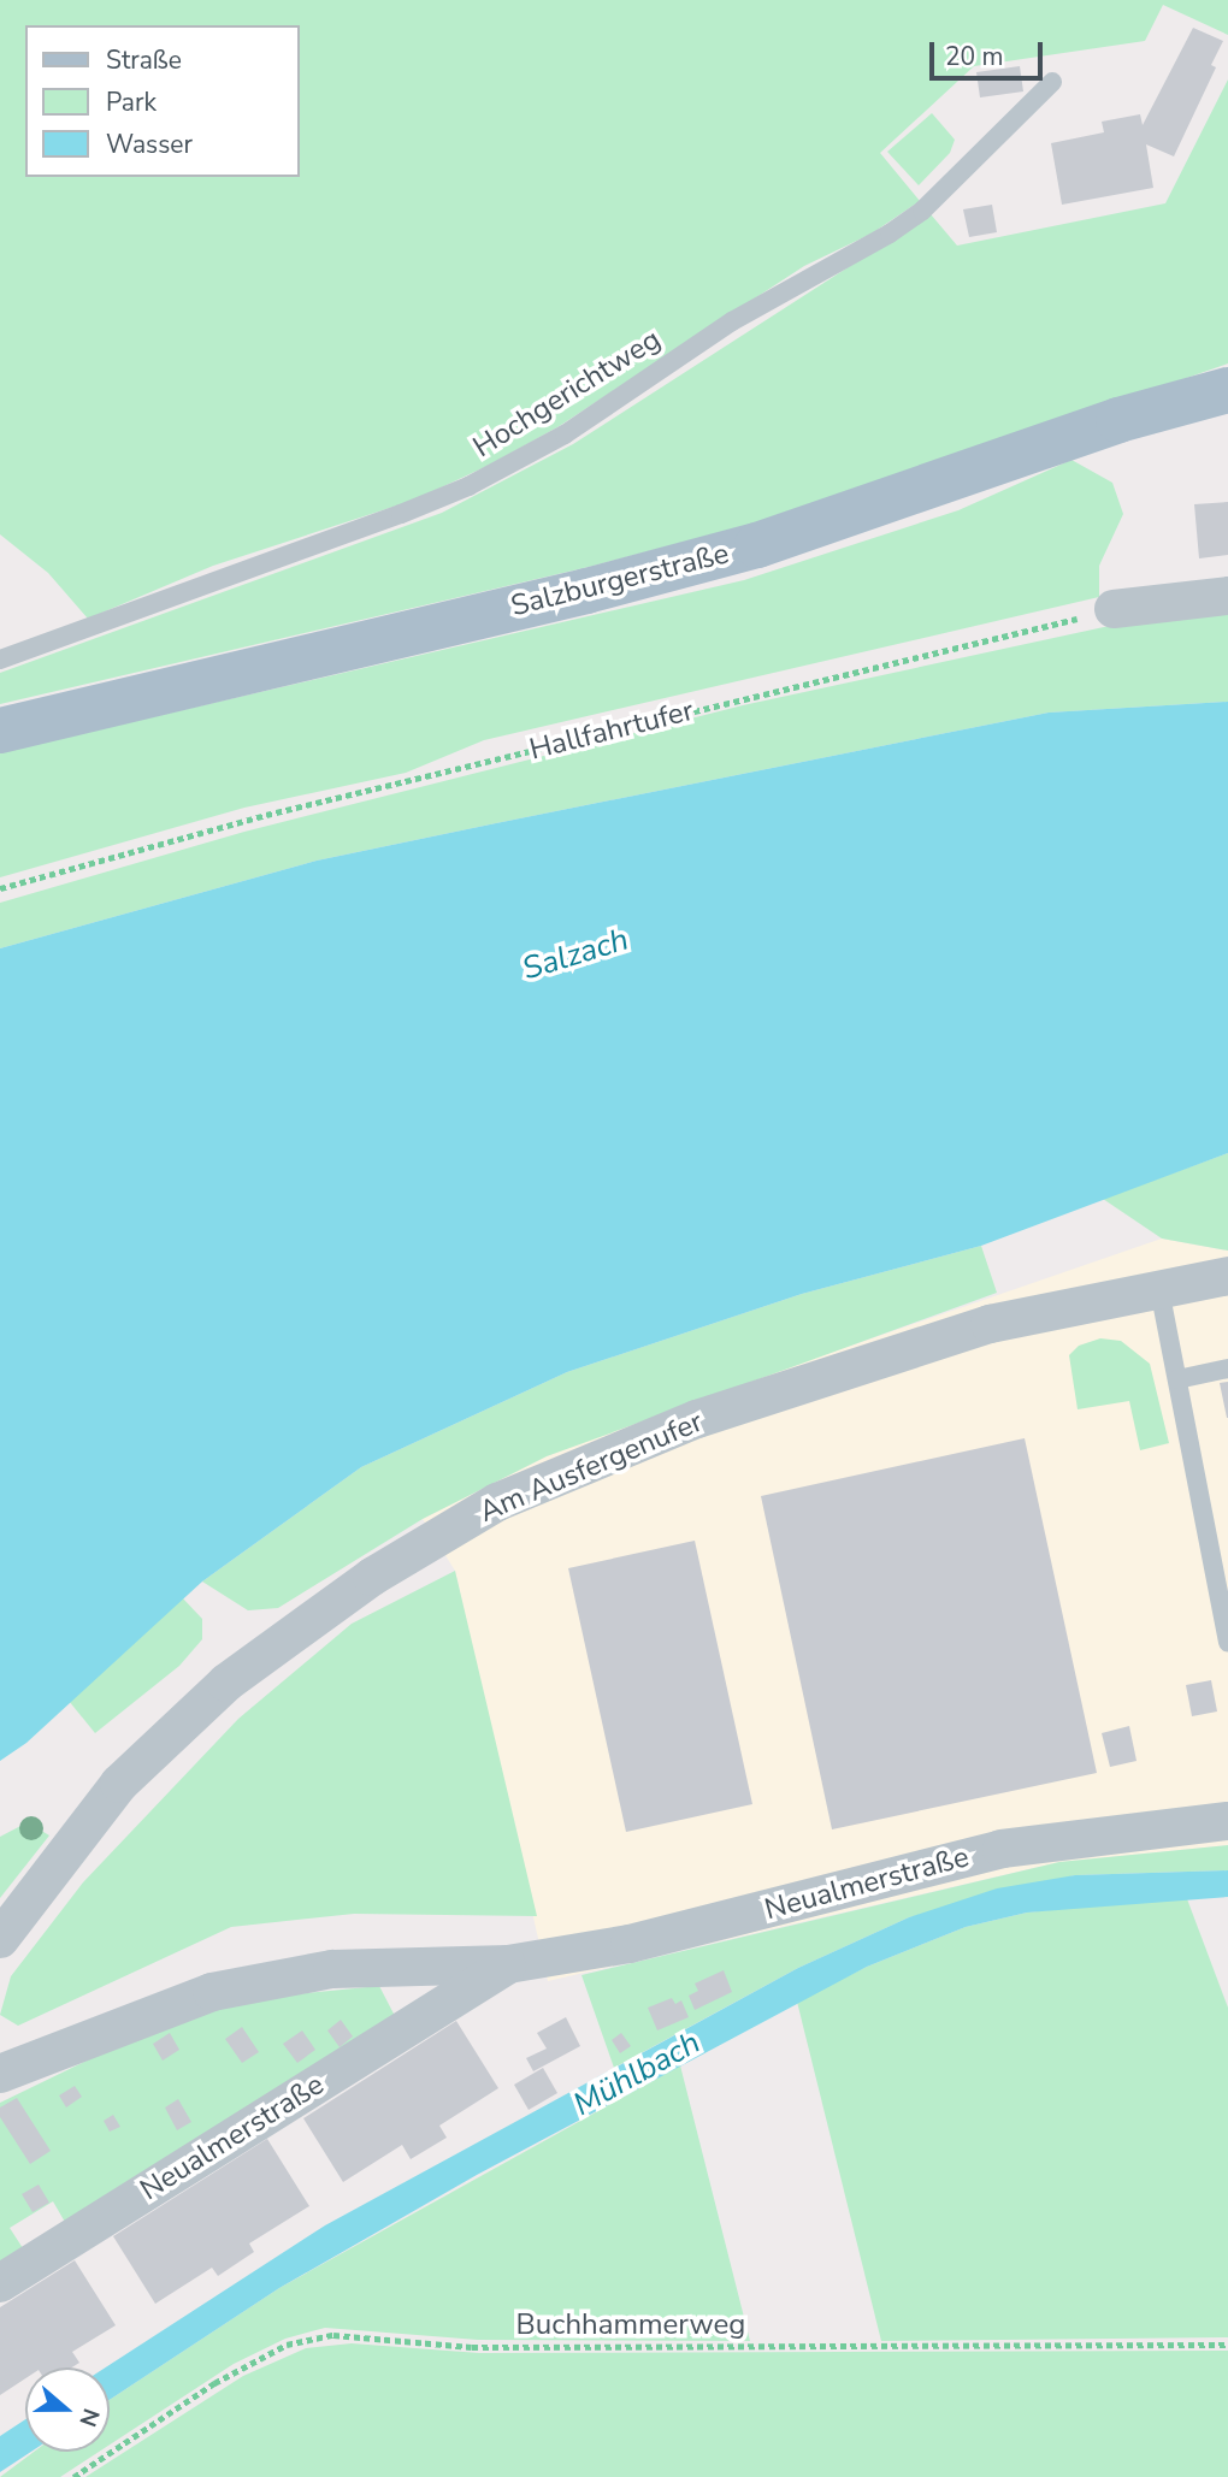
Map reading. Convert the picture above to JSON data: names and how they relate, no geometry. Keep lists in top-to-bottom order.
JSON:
{
  "streets": {
    "main road": ["Salzburgerstraße"],
    "street": ["Am Ausfergenufer", "Neualmerstraße"],
    "lane": ["Hochgerichtweg"],
    "path": ["Hallfahrtufer", "Buchhammerweg"]
  },
  "water": ["Salzach", "Mühlbach"],
  "legend": ["Straße", "Park", "Wasser"],
  "scale_bar": "20 m",
  "north": "right"
}
